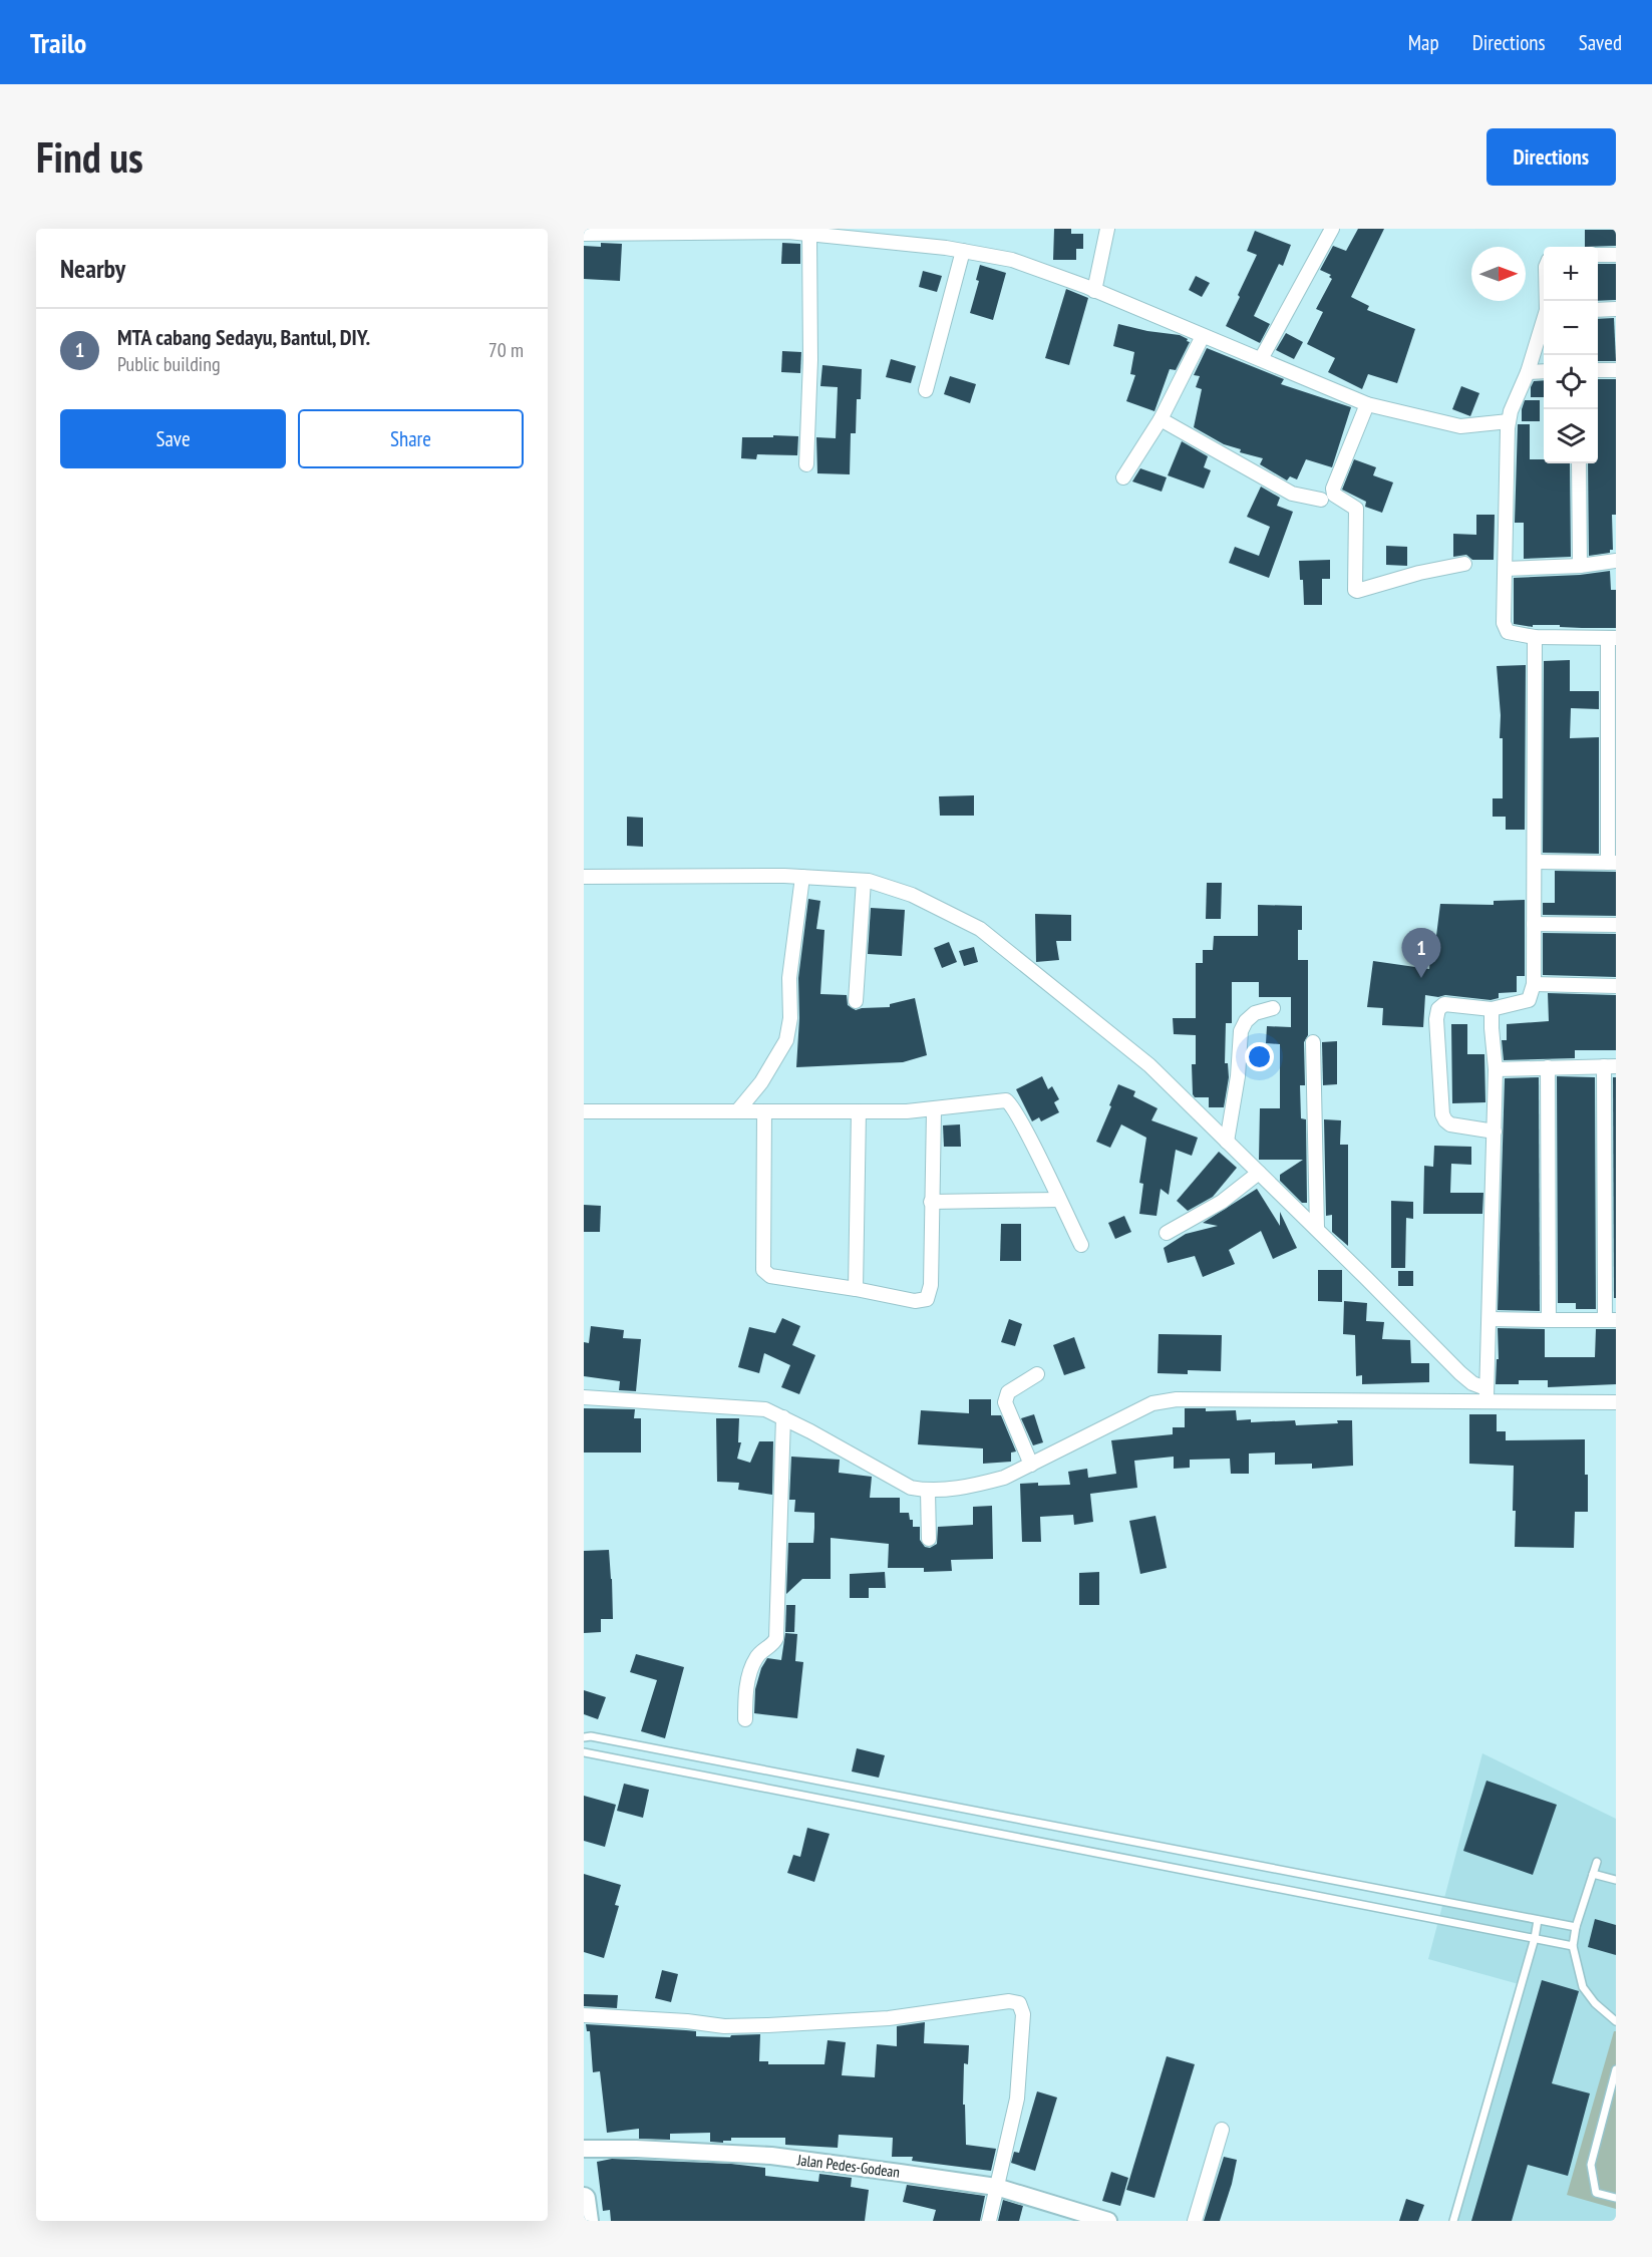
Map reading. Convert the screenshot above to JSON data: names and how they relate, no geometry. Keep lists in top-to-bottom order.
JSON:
{
  "streets": {
    "street": ["Jalan Pedes-Godean"]
  },
  "north": "right",
  "page": {
    "header": "Trailo",
    "nav": ["Map", "Directions", "Saved"],
    "buttons": [
      "Directions",
      ["Save", "Share"]
    ],
    "title": "Find us",
    "heading": "Nearby",
    "map_buttons": ["+", "−"],
    "list": [
      {
        "mark": "1",
        "name": "MTA cabang Sedayu, Bantul, DIY.",
        "note": "Public building",
        "value": "70 m"
      }
    ],
    "pins": "1"
  }
}
